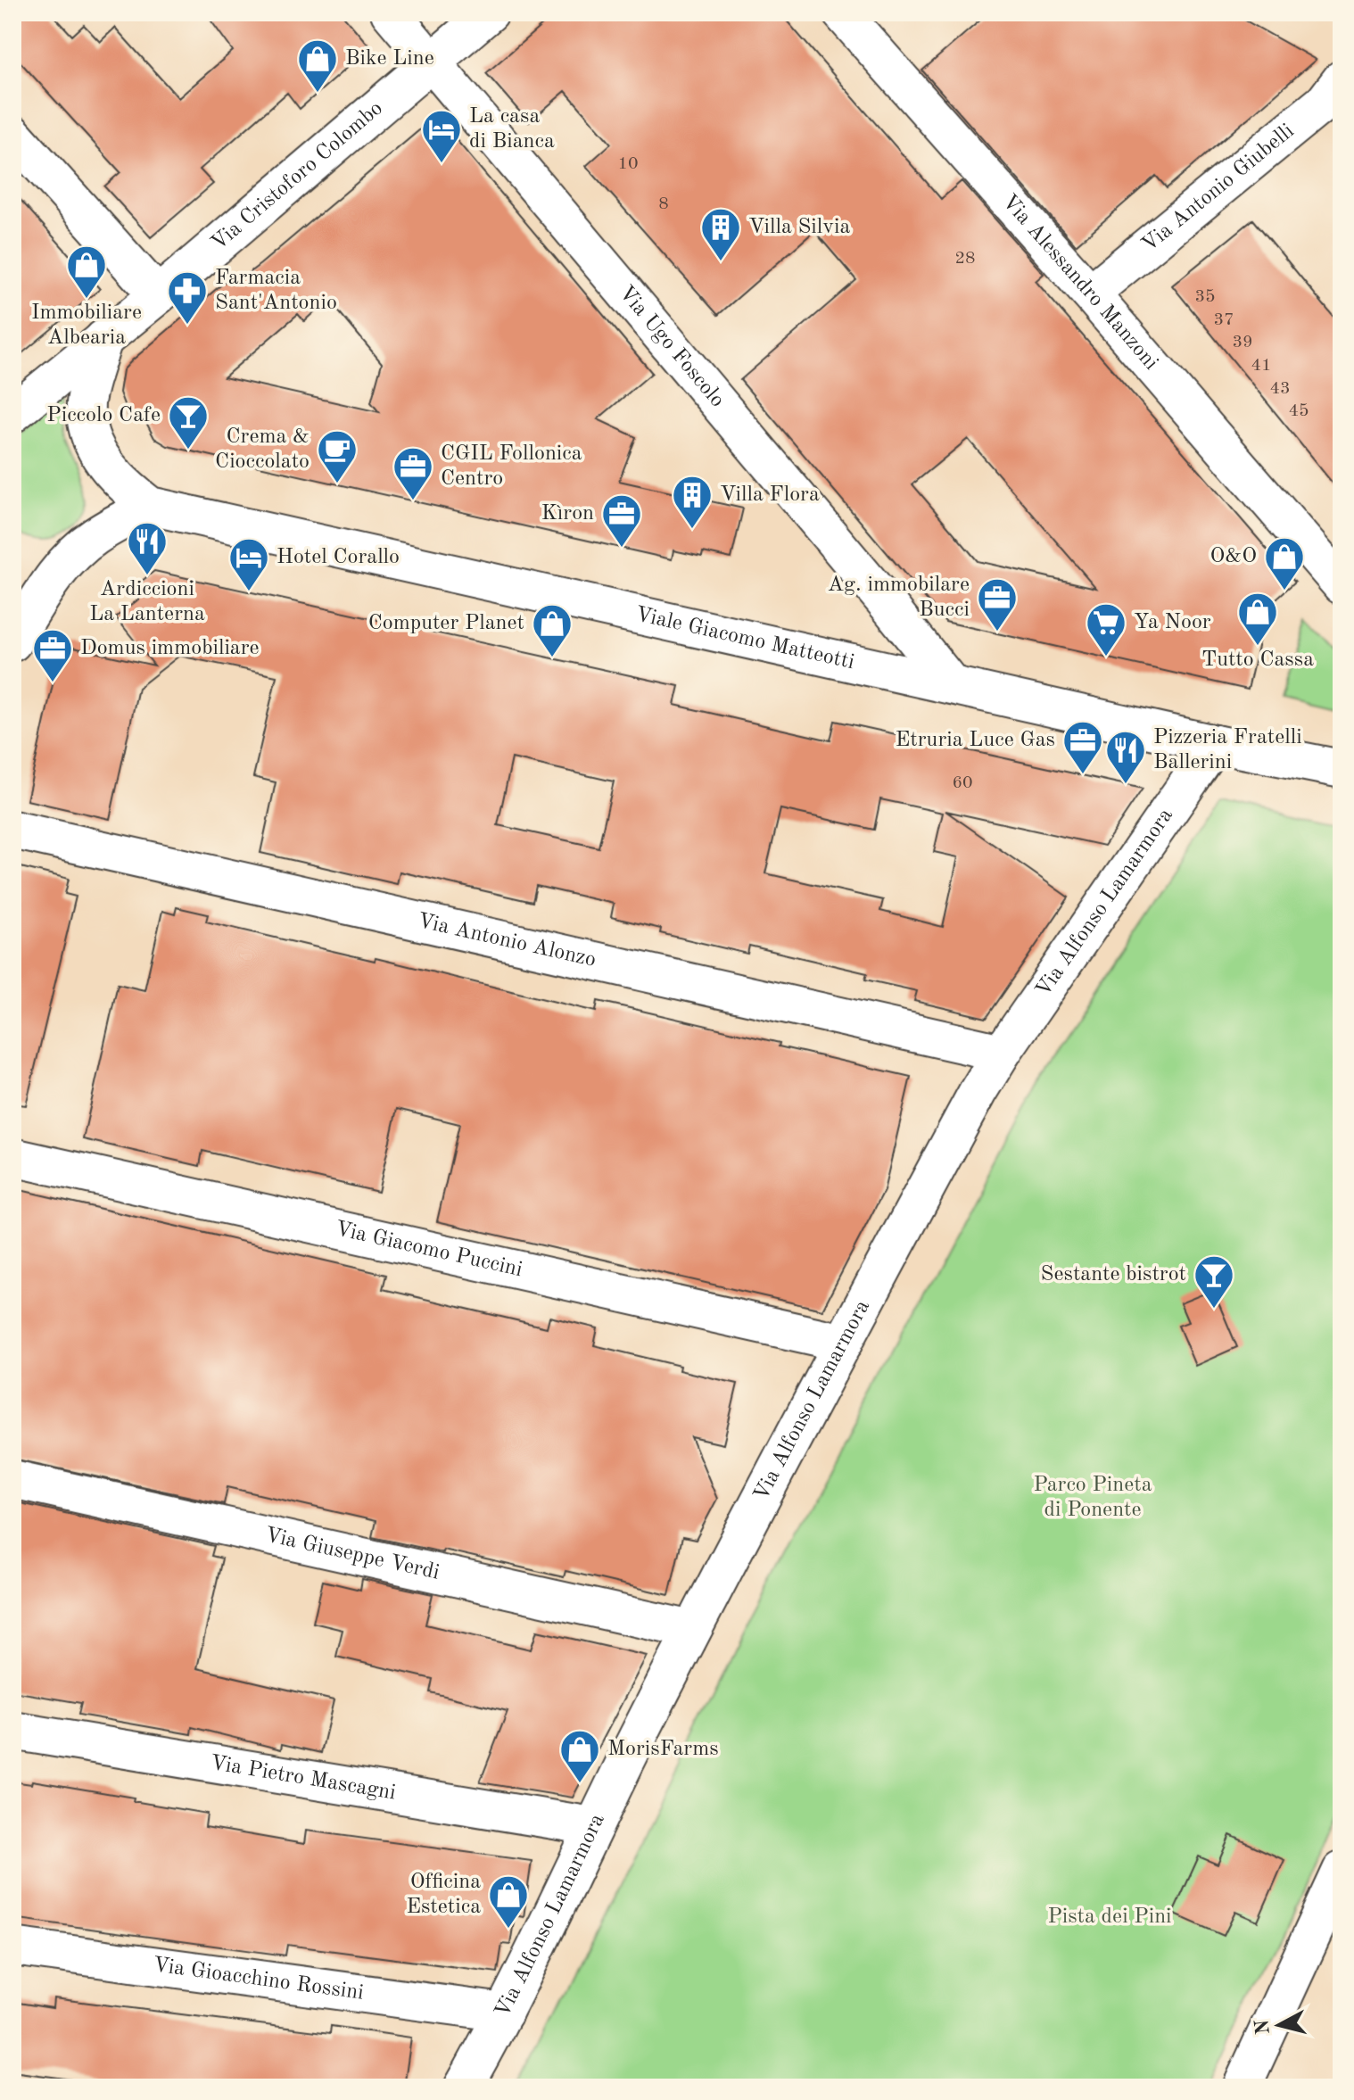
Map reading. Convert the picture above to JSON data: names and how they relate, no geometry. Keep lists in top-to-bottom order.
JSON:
{
  "streets": {
    "street": [
      "Via Cristoforo Colombo",
      "Via Antonio Giubelli",
      "Via Alessandro Manzoni",
      "Via Ugo Foscolo",
      "Viale Giacomo Matteotti",
      "Via Alfonso Lamarmora",
      "Via Antonio Alonzo",
      "Via Giacomo Puccini",
      "Via Giuseppe Verdi",
      "Via Pietro Mascagni",
      "Via Gioacchino Rossini"
    ]
  },
  "crossings": [
    ["Via Cristoforo Colombo", "Via Ugo Foscolo"],
    ["Via Antonio Giubelli", "Via Alessandro Manzoni"],
    ["Via Ugo Foscolo", "Viale Giacomo Matteotti"],
    ["Viale Giacomo Matteotti", "Via Alfonso Lamarmora"],
    ["Via Alfonso Lamarmora", "Via Antonio Alonzo"],
    ["Via Alfonso Lamarmora", "Via Giacomo Puccini"],
    ["Via Alfonso Lamarmora", "Via Giuseppe Verdi"],
    ["Via Alfonso Lamarmora", "Via Pietro Mascagni"],
    ["Via Alfonso Lamarmora", "Via Gioacchino Rossini"]
  ],
  "parks": ["Parco Pineta di Ponente", "Pista dei Pini"],
  "places": {
    "shop": [
      "Bike Line",
      "Immobiliare Albearia",
      "O&O",
      "Tutto Cassa",
      "Computer Planet",
      "MorisFarms",
      "Officina Estetica"
    ],
    "hotel": ["La casa di Bianca", "Hotel Corallo"],
    "building": ["Villa Silvia", "Villa Flora"],
    "pharmacy": ["Farmacia Sant'Antonio"],
    "bar": ["Piccolo Cafe", "Sestante bistrot"],
    "cafe": ["Crema & Cioccolato"],
    "office": [
      "CGIL Follonica Centro",
      "Kìron",
      "Ag. immobilare Bucci",
      "Domus immobiliare",
      "Etruria Luce Gas"
    ],
    "restaurant": ["Ardiccioni La Lanterna", "Pizzeria Fratelli Ballerini"],
    "supermarket": ["Ya Noor"]
  },
  "house_numbers": [
    "10",
    "8",
    "28",
    "35",
    "37",
    "39",
    "41",
    "43",
    "45",
    "60"
  ],
  "north": "left"
}
